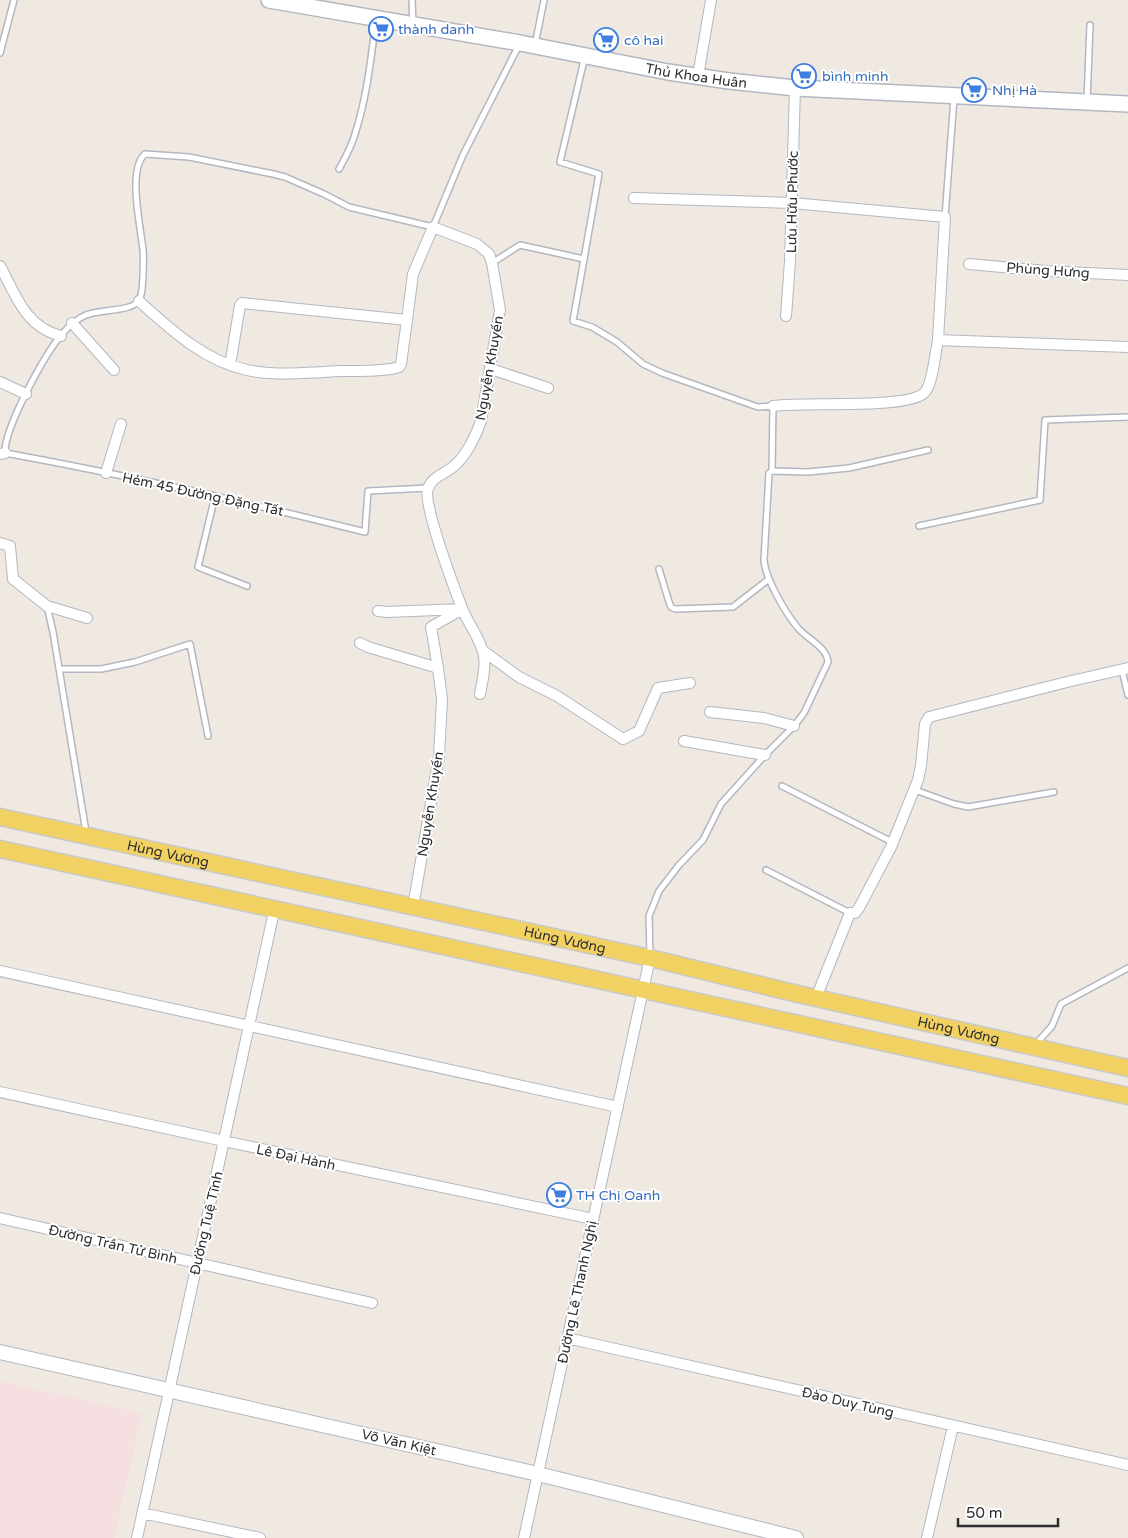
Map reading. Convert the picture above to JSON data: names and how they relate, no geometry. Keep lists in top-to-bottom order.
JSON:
{
  "streets": {
    "main road": ["Thủ Khoa Huân", "Hùng Vương"],
    "street": [
      "Lưu Hữu Phước",
      "Phùng Hưng",
      "Nguyễn Khuyến",
      "Lê Đại Hành",
      "Đường Tuệ Tĩnh",
      "Đường Trần Tử Bình",
      "Đường Lê Thanh Nghị",
      "Đào Duy Tùng",
      "Võ Văn Kiệt"
    ],
    "lane": ["Hẻm 45 Đường Đặng Tất"]
  },
  "crossings": [
    ["Thủ Khoa Huân", "Lưu Hữu Phước"],
    ["Nguyễn Khuyến", "Hẻm 45 Đường Đặng Tất"],
    ["Nguyễn Khuyến", "Hùng Vương"],
    ["Hùng Vương", "Đường Tuệ Tĩnh"],
    ["Hùng Vương", "Đường Lê Thanh Nghị"],
    ["Lê Đại Hành", "Đường Tuệ Tĩnh"],
    ["Lê Đại Hành", "Đường Lê Thanh Nghị"],
    ["Đường Tuệ Tĩnh", "Đường Trần Tử Bình"],
    ["Đường Tuệ Tĩnh", "Võ Văn Kiệt"],
    ["Đường Lê Thanh Nghị", "Đào Duy Tùng"],
    ["Đường Lê Thanh Nghị", "Võ Văn Kiệt"]
  ],
  "places": {
    "supermarket": [
      "thành danh",
      "cô hai",
      "bình minh",
      "Nhị Hà",
      "TH Chị Oanh"
    ]
  },
  "scale_bar": "50 m"
}
